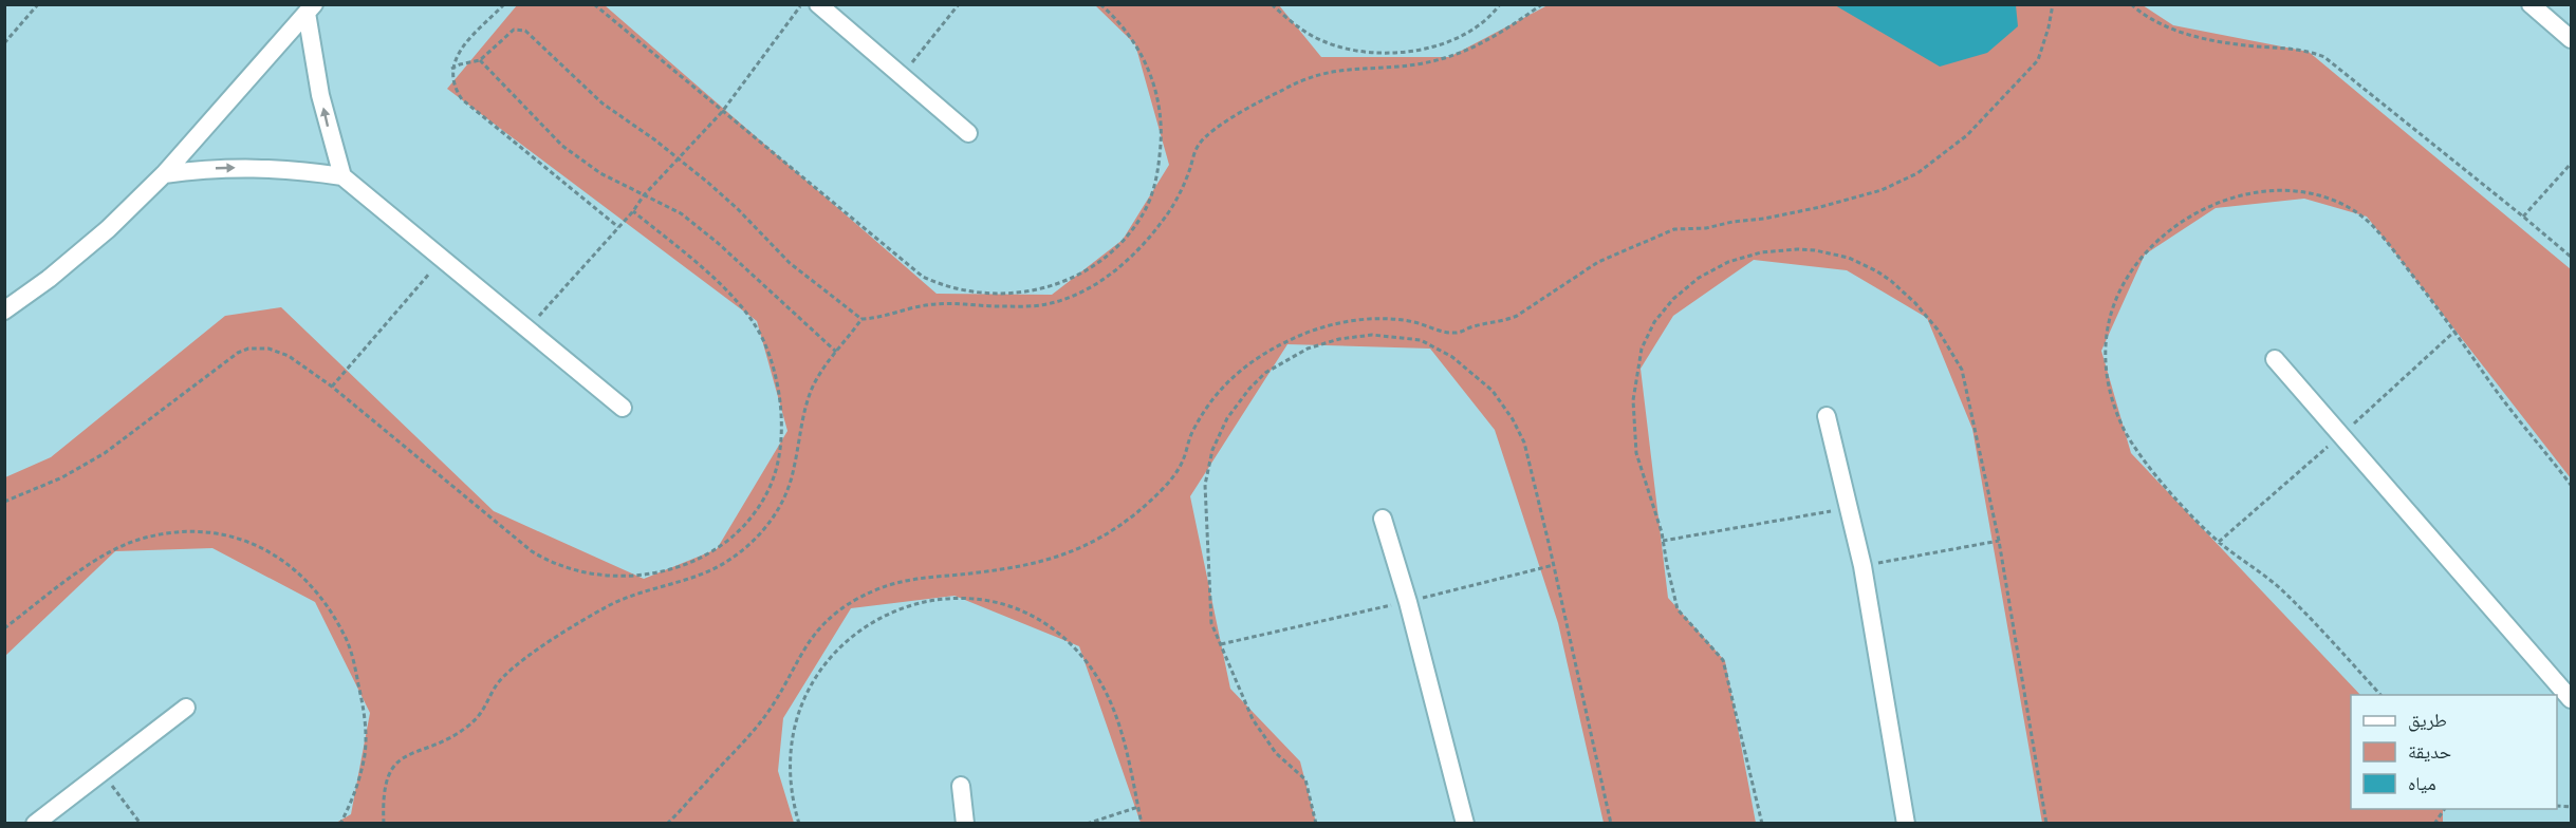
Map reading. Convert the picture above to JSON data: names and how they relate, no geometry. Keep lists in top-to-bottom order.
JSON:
{
  "legend": ["طريق", "حديقة", "مياه"]
}
